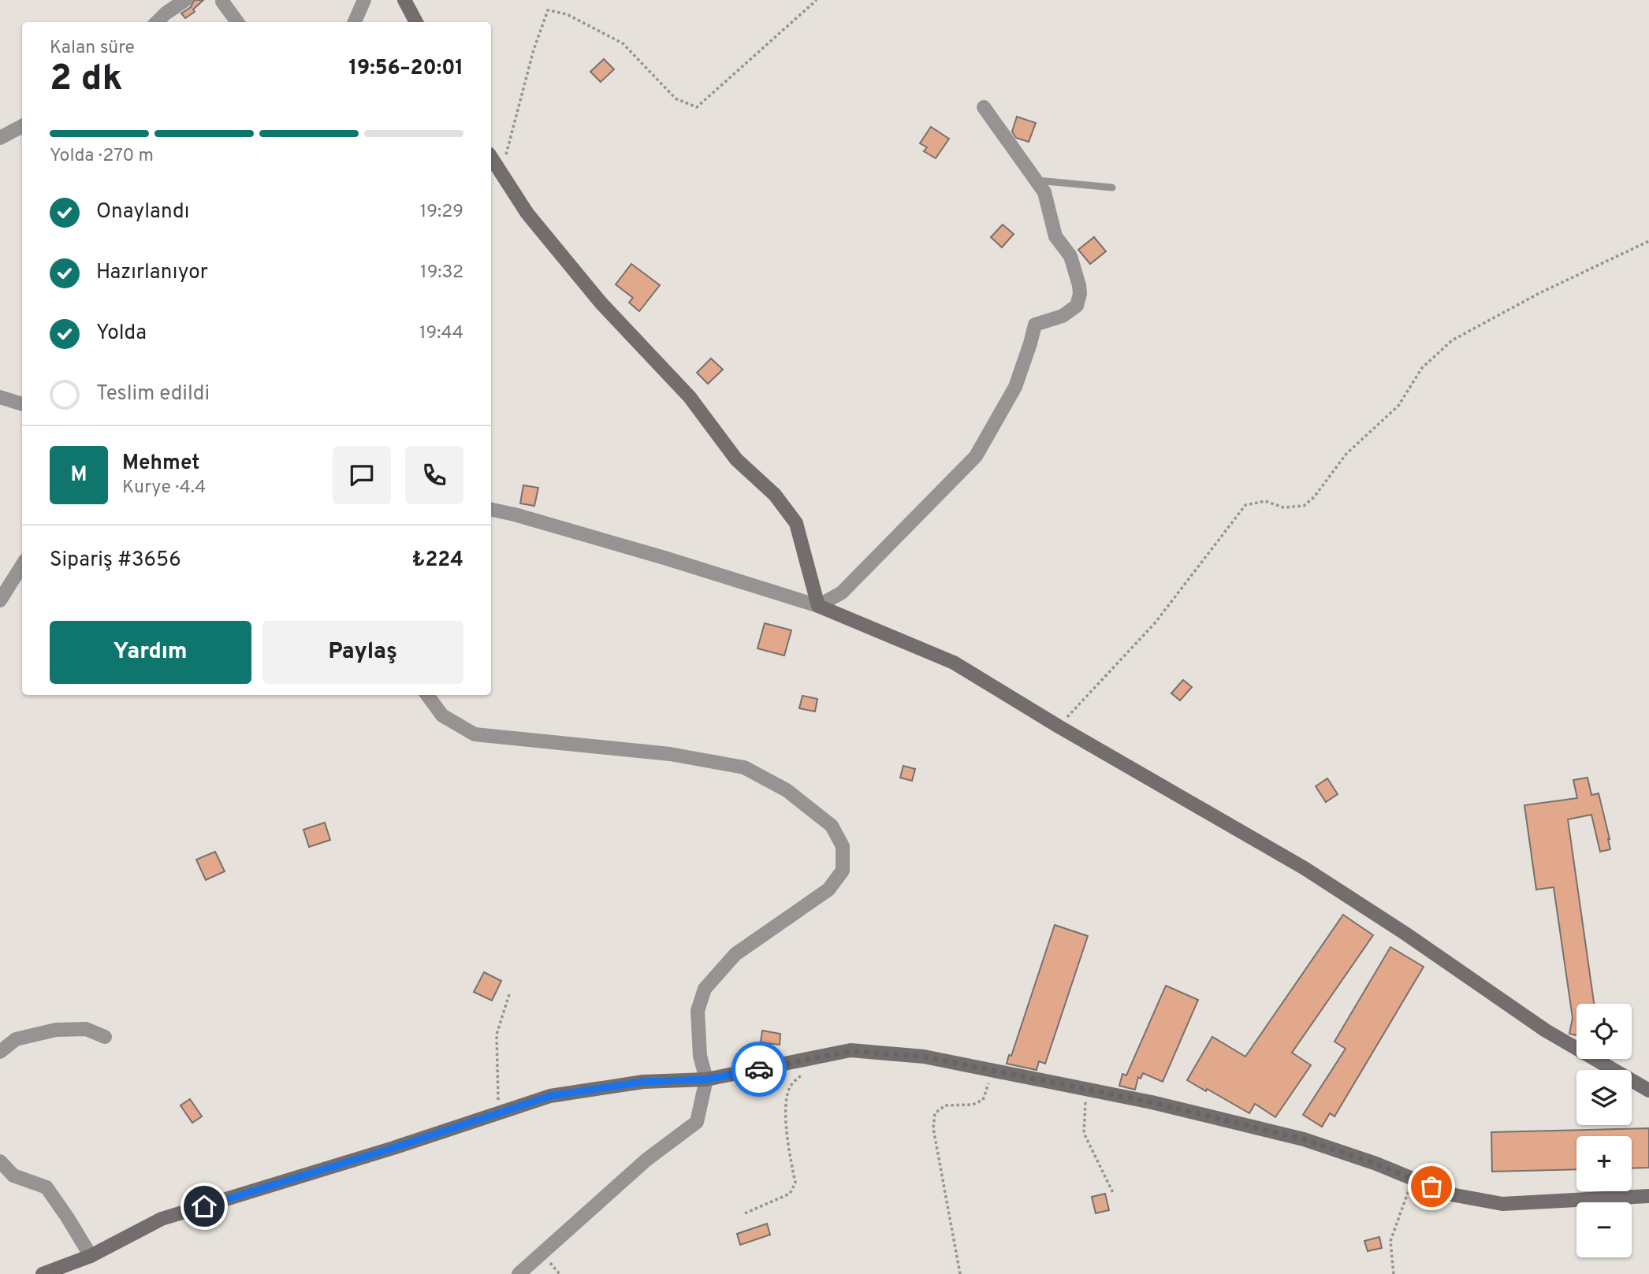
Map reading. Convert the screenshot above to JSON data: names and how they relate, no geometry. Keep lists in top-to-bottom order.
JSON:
{
  "page": {
    "heading": ["2 dk", "Kalan süre", "19:56–20:01"],
    "panel": [
      "Mehmet",
      "Kurye · 4.4",
      "Sipariş #3656",
      "₺224"
    ],
    "bar": "Yolda · 270 m",
    "list": [
      ["Onaylandı", "19:29"],
      ["Hazırlanıyor", "19:32"],
      ["Yolda", "19:44"],
      "Teslim edildi"
    ],
    "round": "M",
    "buttons": ["Yardım", "Paylaş"],
    "map_buttons": ["+", "−"]
  }
}
